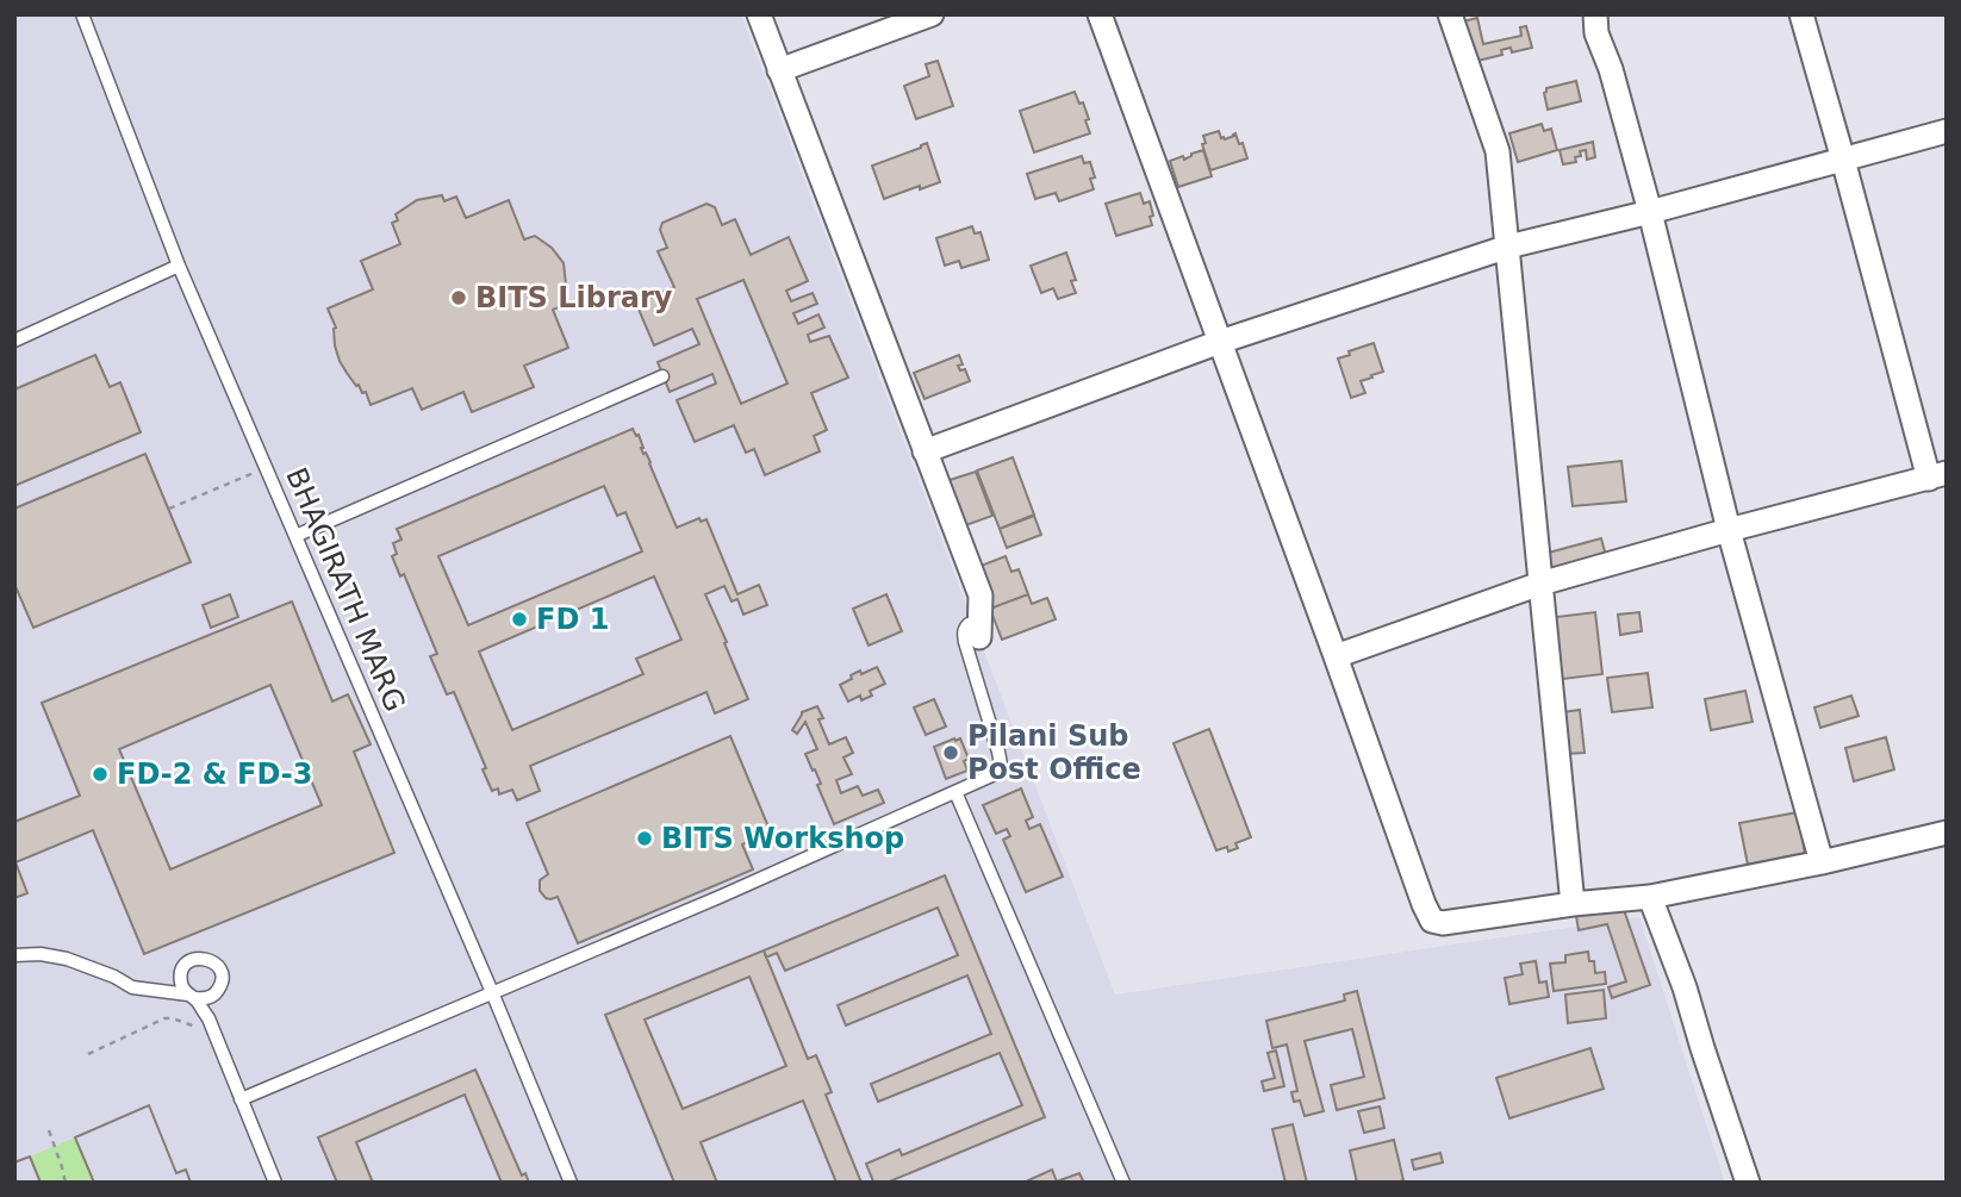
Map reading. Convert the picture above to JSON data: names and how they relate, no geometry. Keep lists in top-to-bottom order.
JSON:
{
  "streets": {
    "lane": ["BHAGIRATH MARG"]
  },
  "places": [
    "BITS Library",
    "FD 1",
    "Pilani Sub Post Office",
    "FD-2 & FD-3",
    "BITS Workshop"
  ]
}
